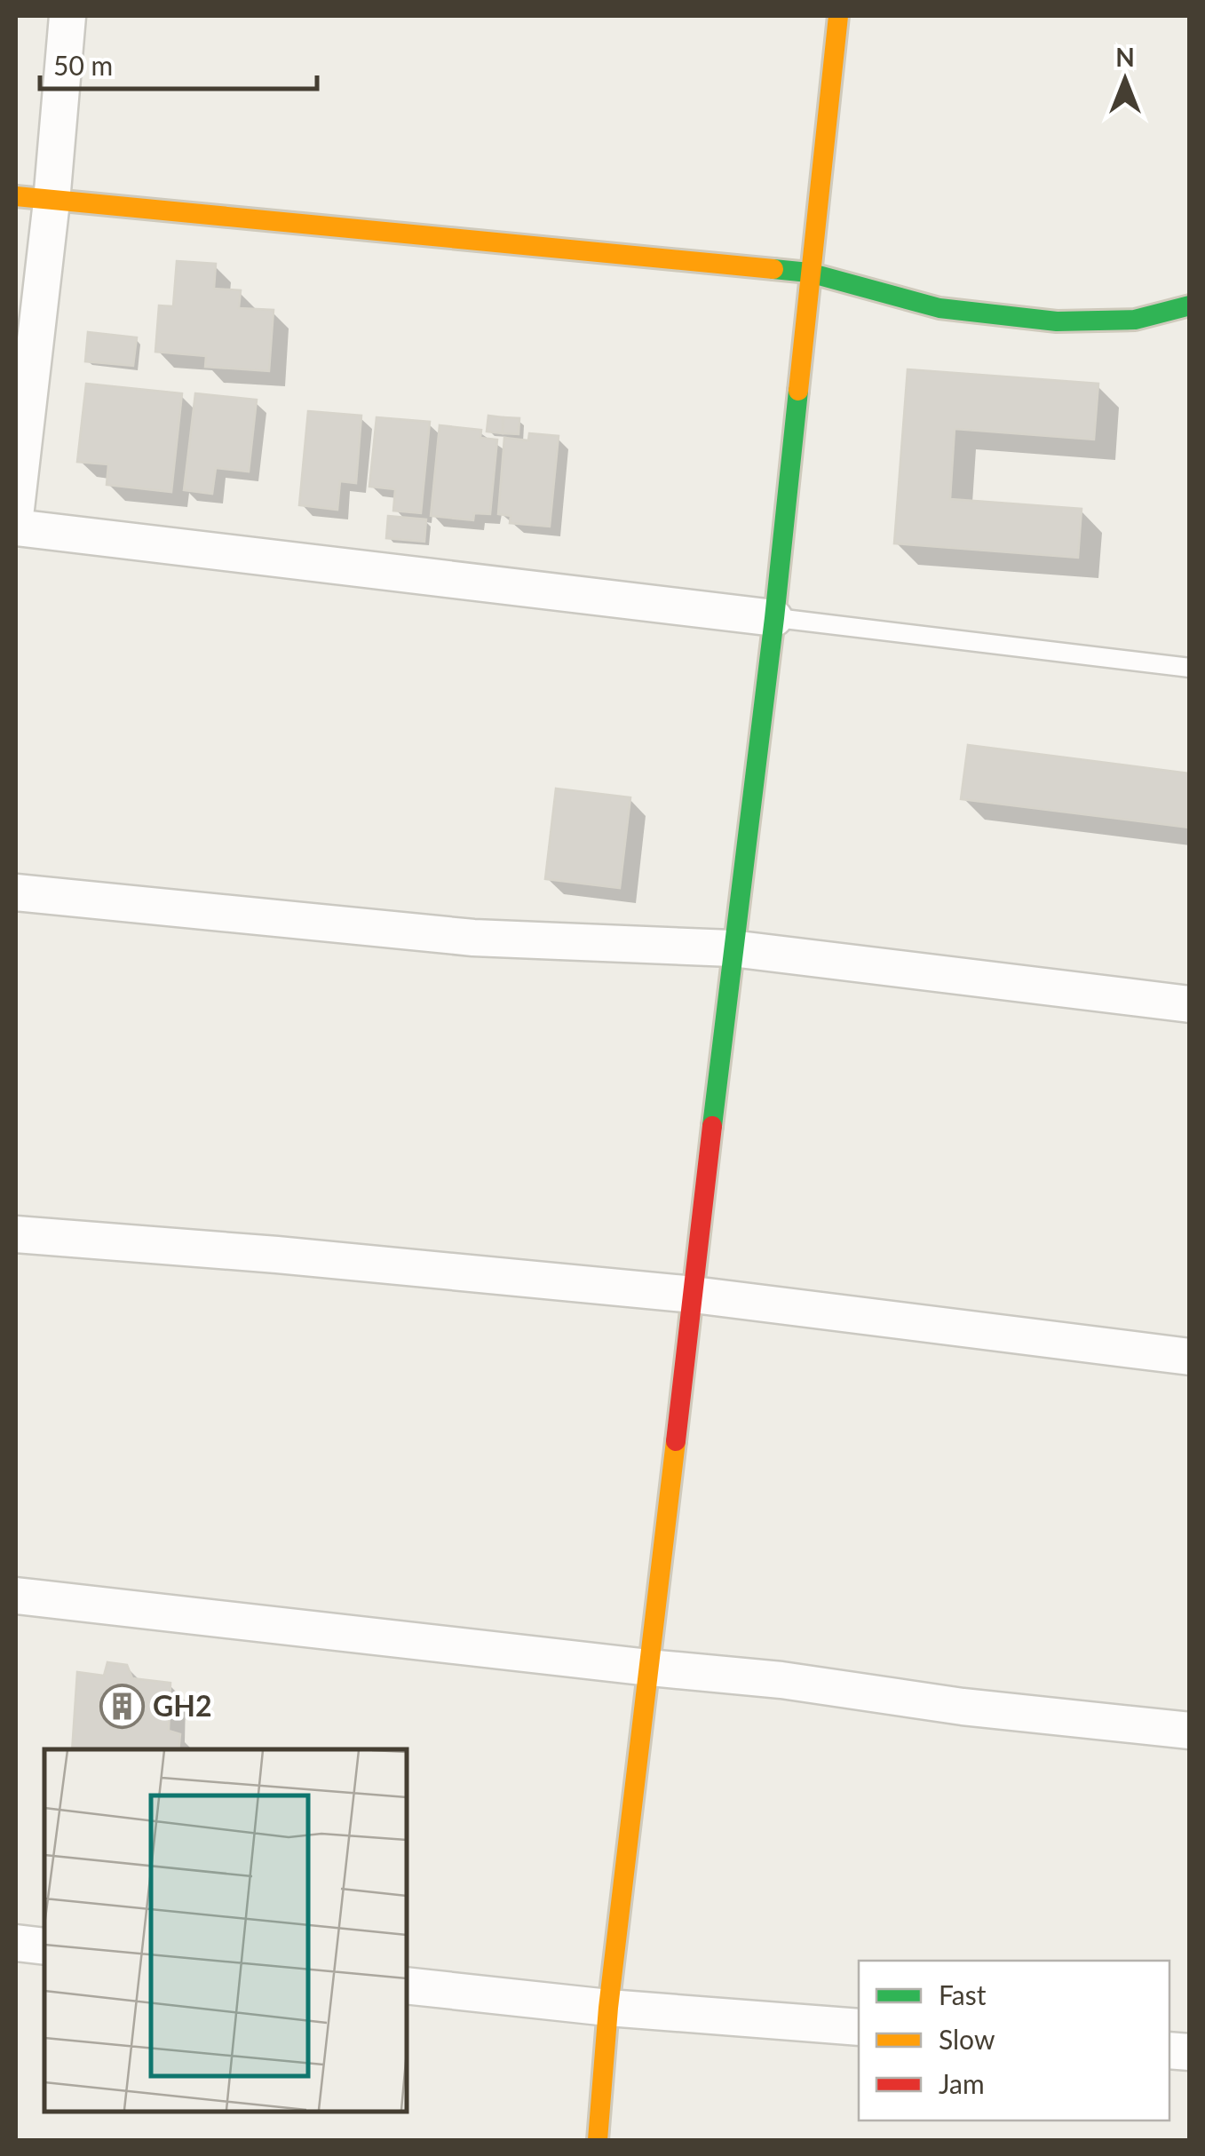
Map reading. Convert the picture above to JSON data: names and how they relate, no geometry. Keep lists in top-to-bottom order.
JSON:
{
  "places": {
    "building": ["GH2"]
  },
  "legend": ["Fast", "Slow", "Jam"],
  "scale_bar": "50 m",
  "north": "top"
}
